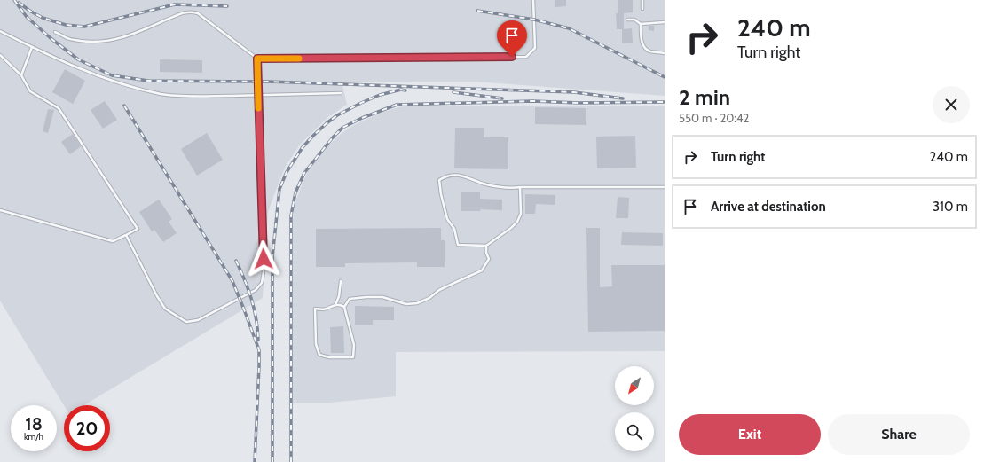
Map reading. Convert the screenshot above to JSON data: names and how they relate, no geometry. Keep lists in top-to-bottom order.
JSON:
{
  "north": "bottom left",
  "page": {
    "turn": ["240 m", "Turn right"],
    "heading": ["2 min", "550 m · 20:42"],
    "list": [
      {
        "name": "Turn right",
        "value": "240 m"
      },
      {
        "name": "Arrive at destination",
        "value": "310 m"
      }
    ],
    "speed": "18 km/h",
    "limit": "20",
    "buttons": ["Exit", "Share"]
  }
}
